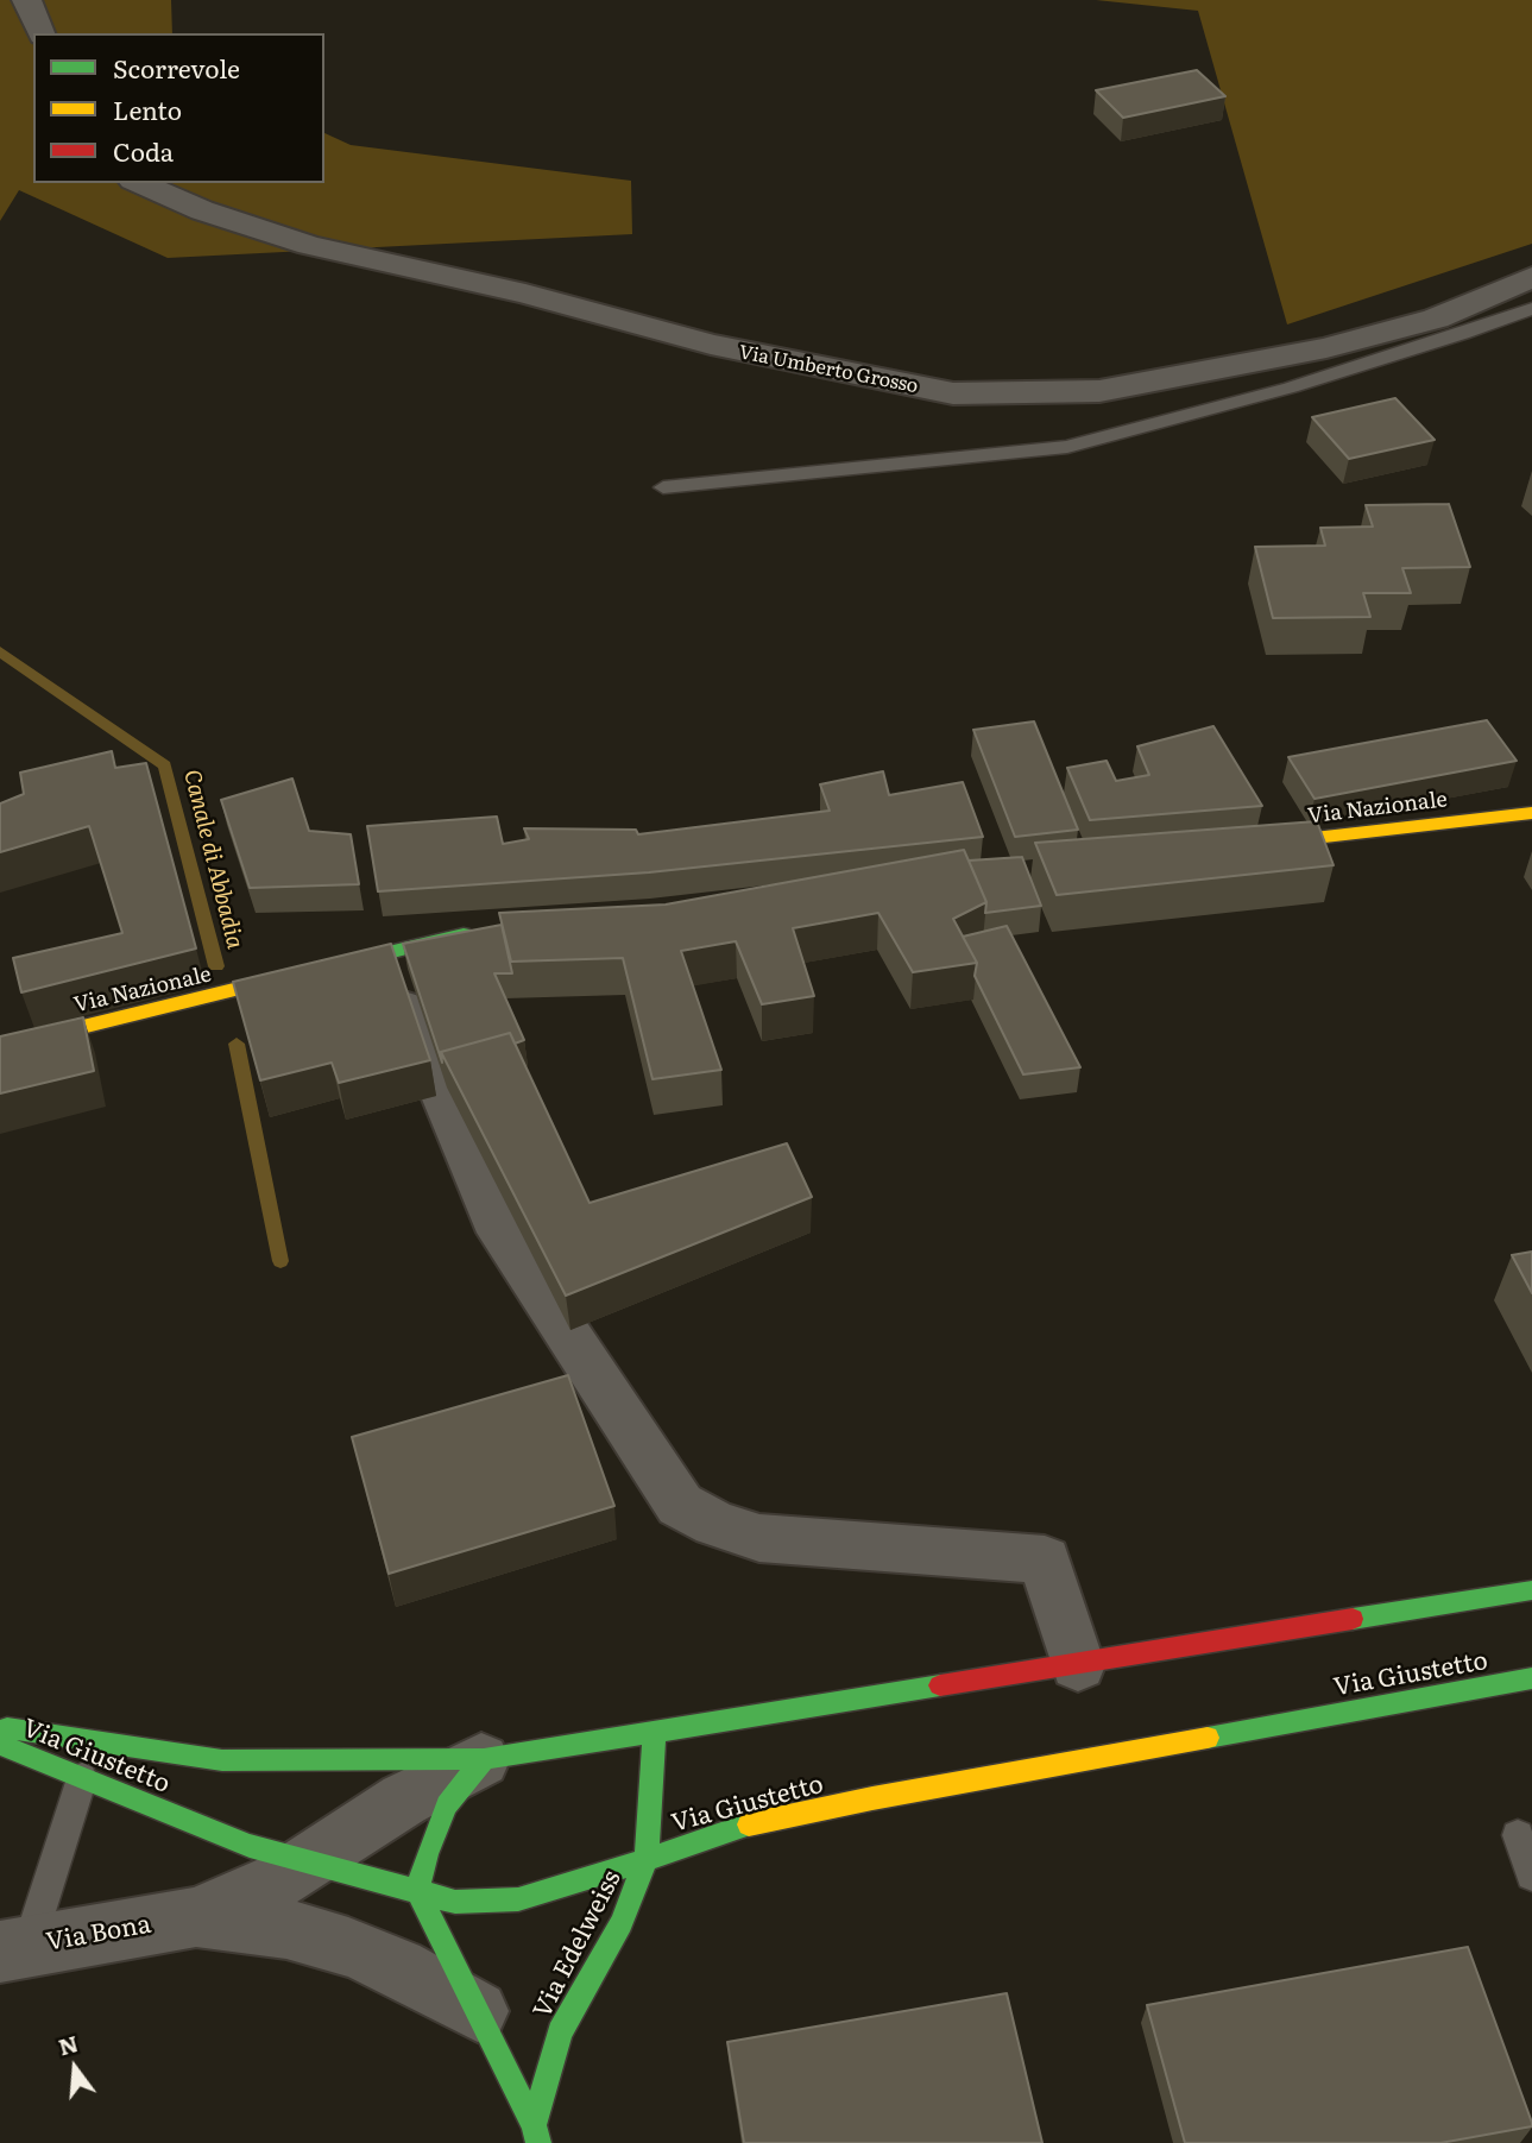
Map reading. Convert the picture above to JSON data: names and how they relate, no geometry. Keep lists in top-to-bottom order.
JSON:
{
  "streets": {
    "main road": ["Via Nazionale", "Via Giustetto", "Via Edelweiss"],
    "street": ["Via Umberto Grosso", "Via Bona"]
  },
  "crossings": [
    ["Via Giustetto", "Via Edelweiss"]
  ],
  "water": ["Canale di Abbadia"],
  "legend": ["Scorrevole", "Lento", "Coda"],
  "north": "top"
}
